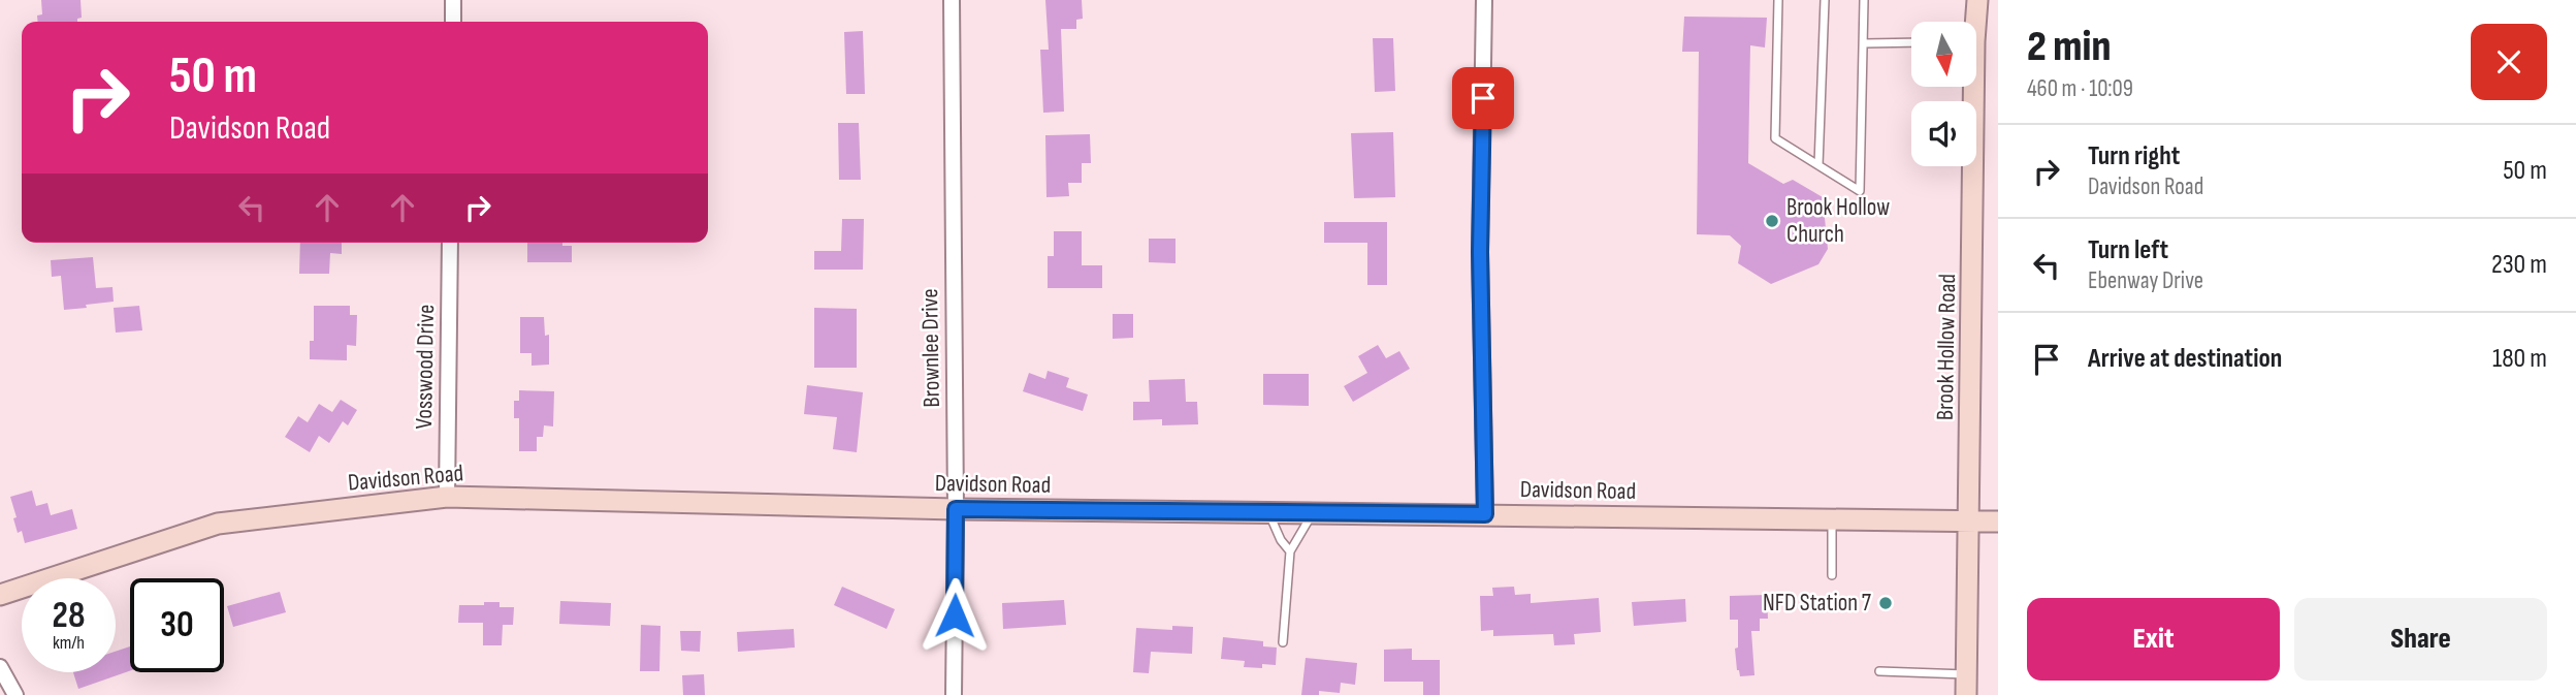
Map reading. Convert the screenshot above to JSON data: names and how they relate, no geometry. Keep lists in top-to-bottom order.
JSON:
{
  "streets": {
    "street": [
      "Brook Hollow Road",
      "Brownlee Drive",
      "Vosswood Drive",
      "Davidson Road"
    ]
  },
  "crossings": [
    ["Brook Hollow Road", "Davidson Road"],
    ["Brownlee Drive", "Davidson Road"],
    ["Vosswood Drive", "Davidson Road"]
  ],
  "places": ["Brook Hollow Church", "NFD Station 7"],
  "north": "bottom",
  "page": {
    "heading": ["2 min", "460 m · 10:09"],
    "turn": ["50 m", "Davidson Road"],
    "list": [
      {
        "name": "Turn right",
        "note": "Davidson Road",
        "value": "50 m"
      },
      {
        "name": "Turn left",
        "note": "Ebenway Drive",
        "value": "230 m"
      },
      {
        "name": "Arrive at destination",
        "value": "180 m"
      }
    ],
    "speed": "28 km/h",
    "limit": "30",
    "buttons": ["Exit", "Share"]
  }
}
